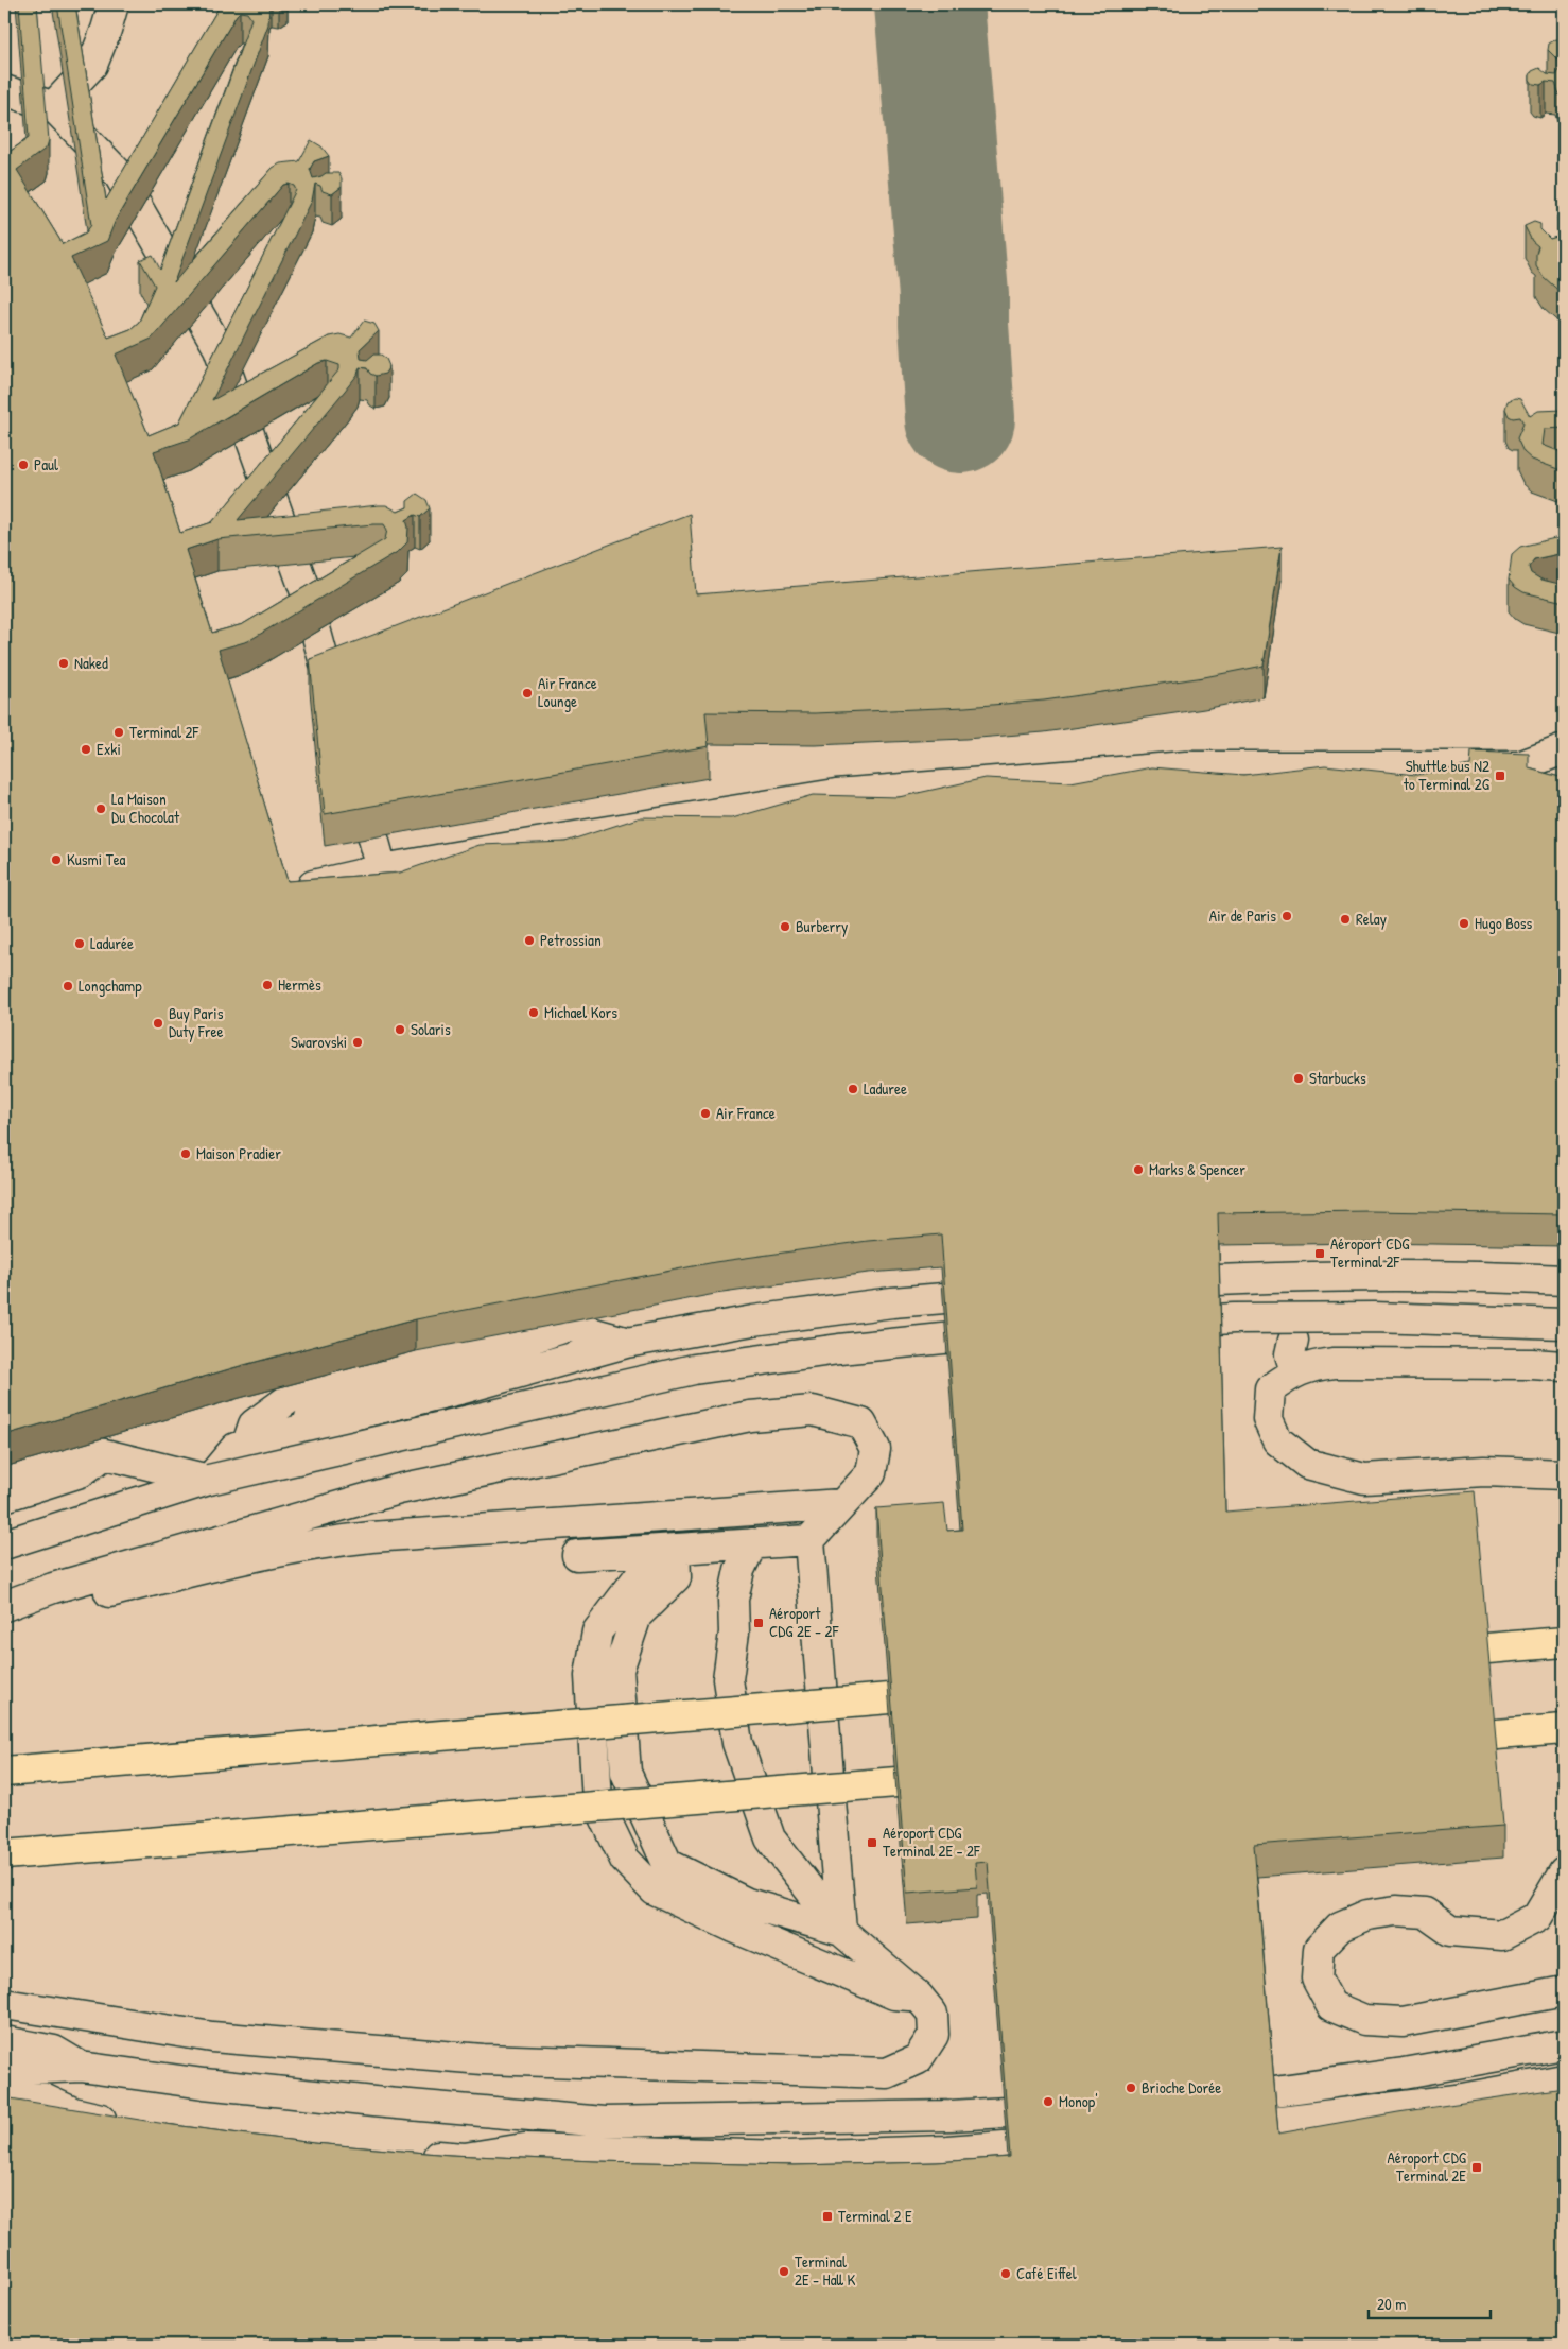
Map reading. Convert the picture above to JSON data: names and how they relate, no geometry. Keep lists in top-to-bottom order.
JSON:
{
  "places": {
    "other": [
      "Paul",
      "Naked",
      "Air France Lounge",
      "Terminal 2F",
      "Exki",
      "La Maison Du Chocolat",
      "Kusmi Tea",
      "Air de Paris",
      "Relay",
      "Hugo Boss",
      "Burberry",
      "Petrossian",
      "Ladurée",
      "Hermès",
      "Longchamp",
      "Michael Kors",
      "Buy Paris Duty Free",
      "Solaris",
      "Swarovski",
      "Starbucks",
      "Laduree",
      "Air France",
      "Maison Pradier",
      "Marks & Spencer",
      "Brioche Dorée",
      "Monop'",
      "Terminal 2E - Hall K",
      "Café Eiffel"
    ],
    "transit": [
      "Shuttle bus N2 to Terminal 2G",
      "Aéroport CDG Terminal 2F",
      "Aéroport CDG 2E - 2F",
      "Aéroport CDG Terminal 2E - 2F",
      "Aéroport CDG Terminal 2E",
      "Terminal 2 E"
    ]
  },
  "scale_bar": "20 m"
}
